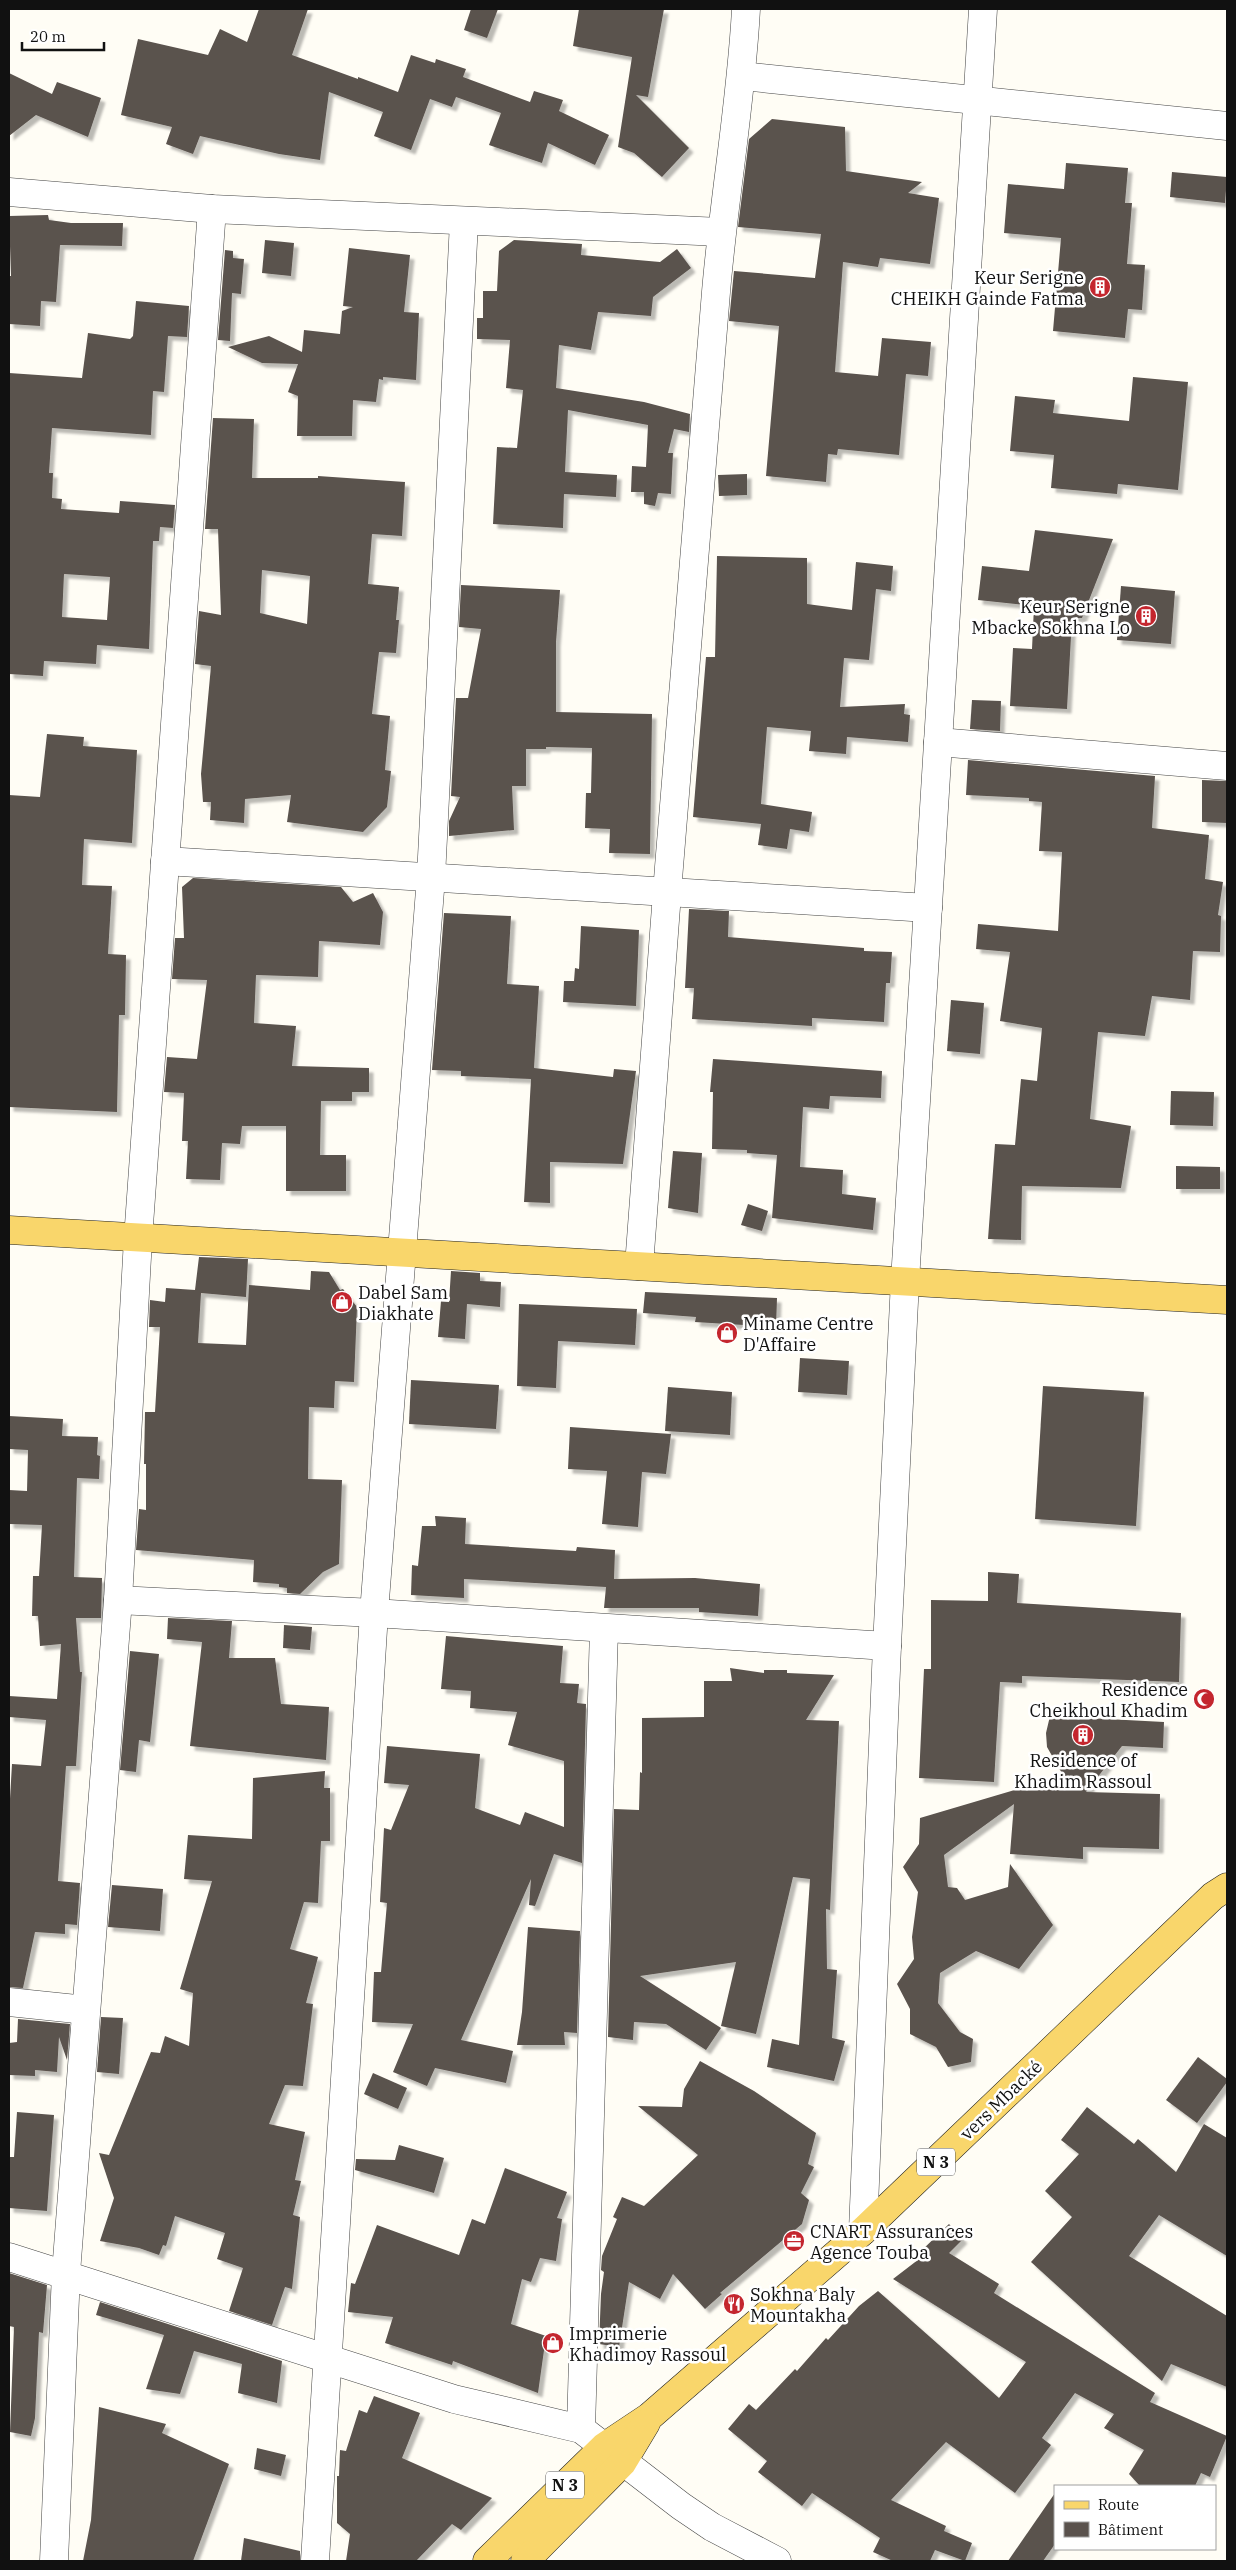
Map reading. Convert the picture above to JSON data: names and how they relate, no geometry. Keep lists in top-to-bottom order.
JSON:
{
  "streets": {
    "main road": ["vers Mbacké", "N 3"]
  },
  "places": {
    "building": ["Keur Serigne CHEIKH Gainde Fatma", "Keur Serigne Mbacke Sokhna Lo", "Residence of Khadim Rassoul"],
    "shop": ["Dabel Sam Diakhate", "Miname Centre D'Affaire", "Imprimerie Khadimoy Rassoul"],
    "mosque": ["Residence Cheikhoul Khadim"],
    "office": ["CNART Assurances Agence Touba"],
    "restaurant": ["Sokhna Baly Mountakha"]
  },
  "legend": ["Route", "Bâtiment"],
  "scale_bar": "20 m"
}
